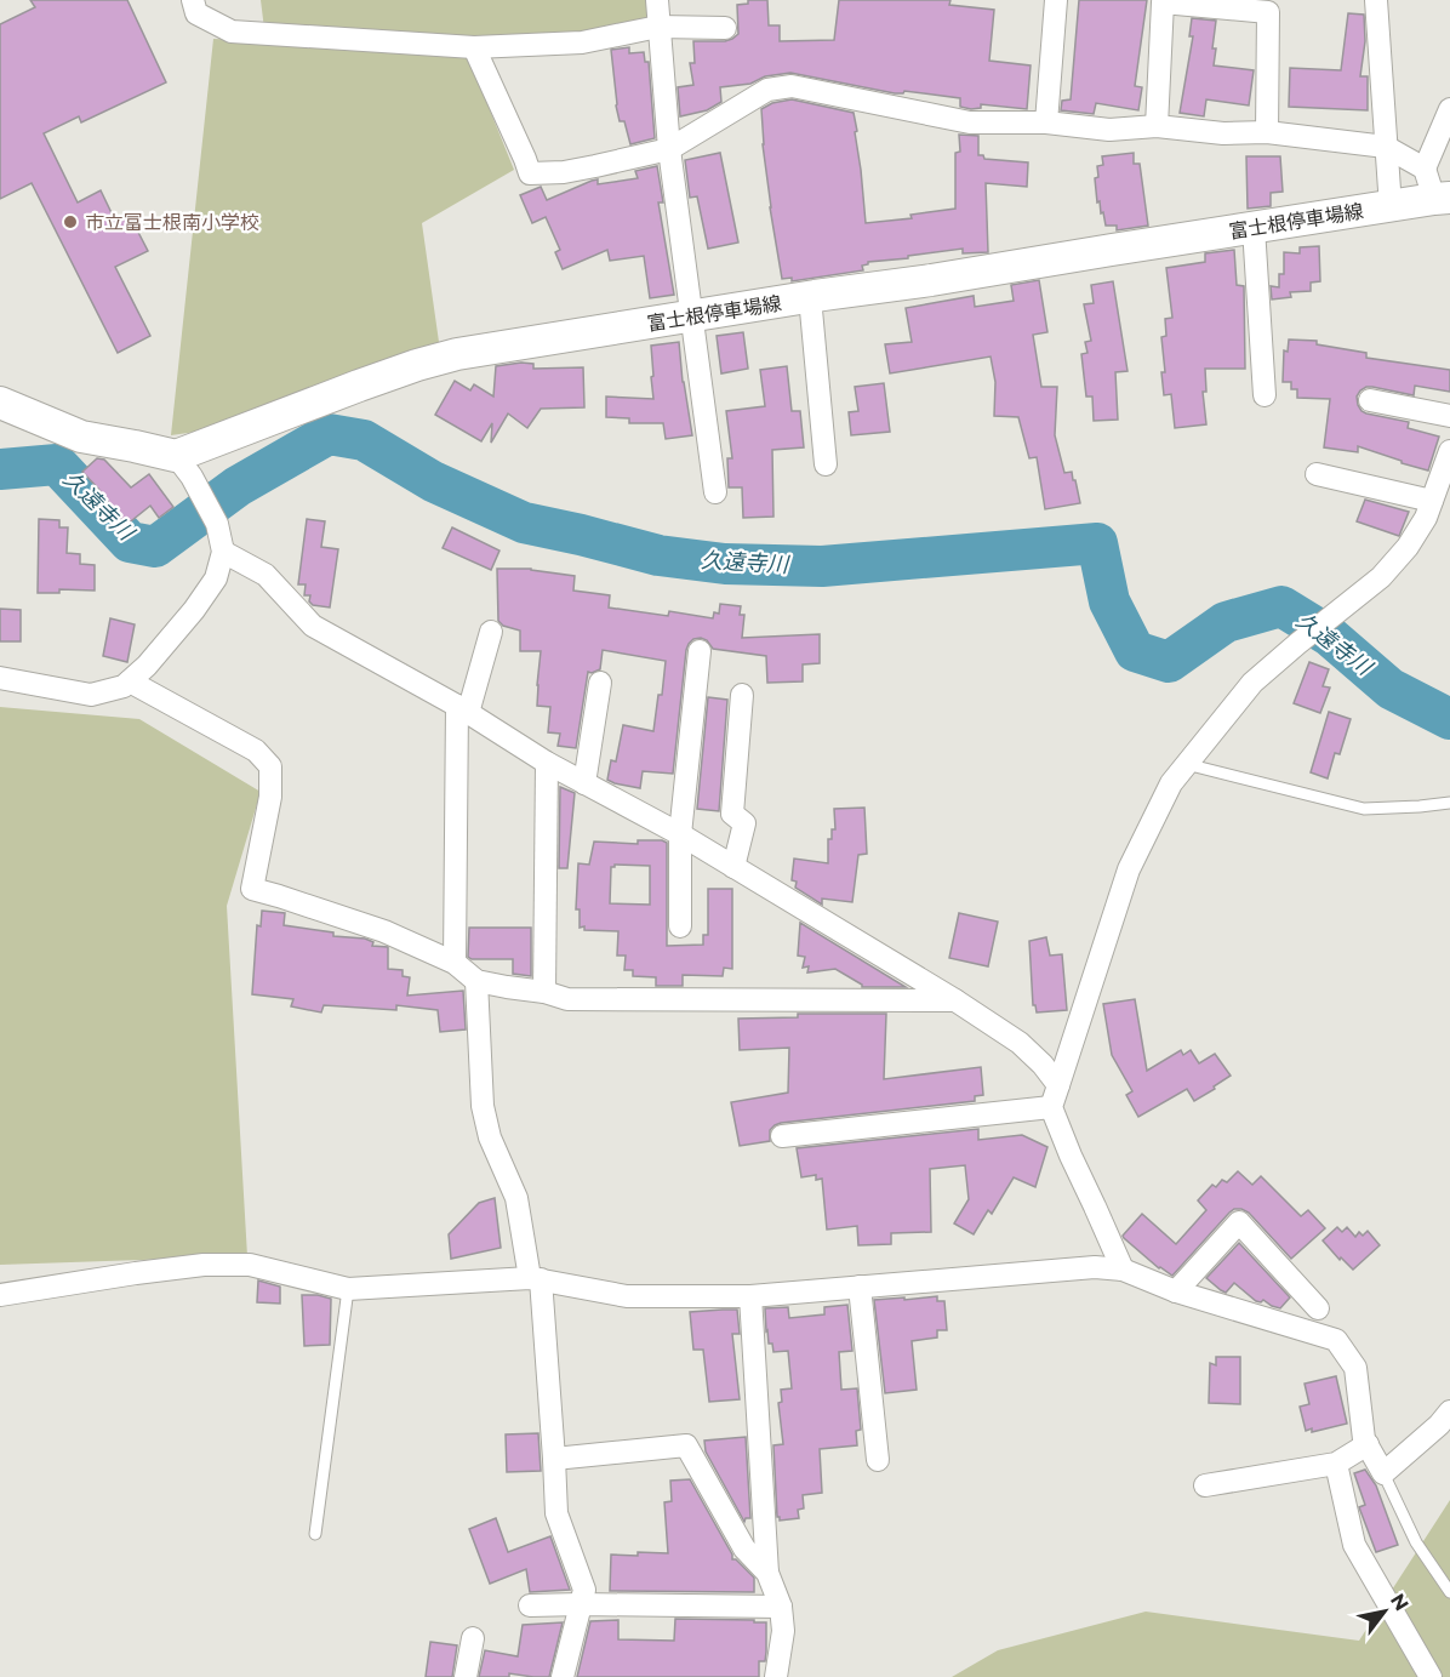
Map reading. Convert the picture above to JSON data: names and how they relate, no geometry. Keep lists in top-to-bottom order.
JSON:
{
  "streets": {
    "main road": ["富士根停車場線"]
  },
  "water": ["久遠寺川"],
  "places": ["市立富士根南小学校"],
  "north": "top right"
}
